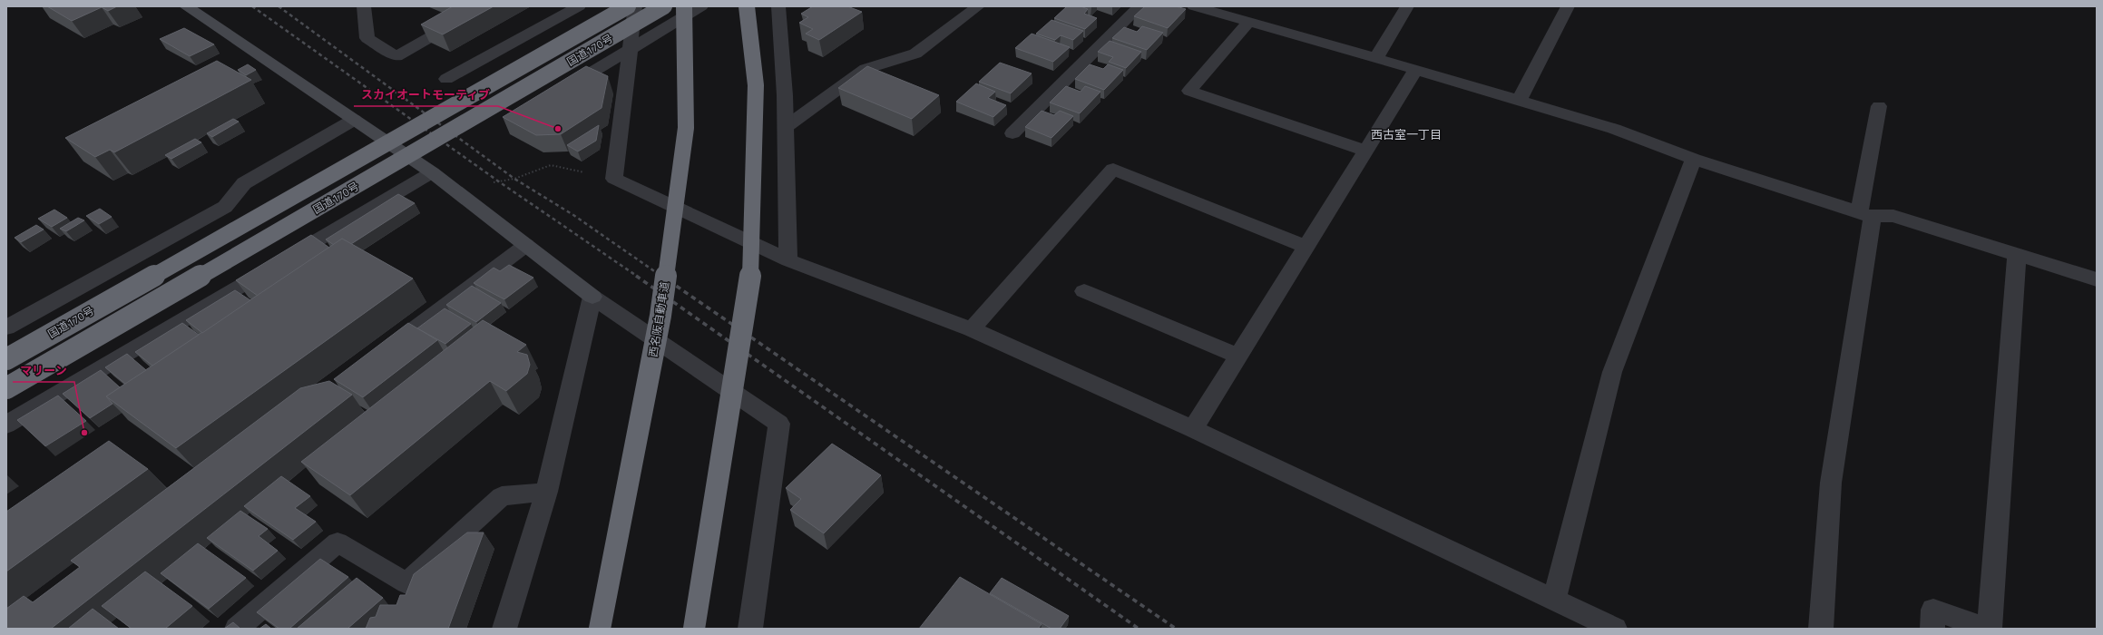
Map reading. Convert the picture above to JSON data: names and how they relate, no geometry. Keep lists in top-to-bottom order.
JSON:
{
  "streets": {
    "highway": ["国道170号", "西名阪自動車道"]
  },
  "districts": ["西古室一丁目"],
  "places": ["スカイオートモーティブ", "マリーン"]
}
